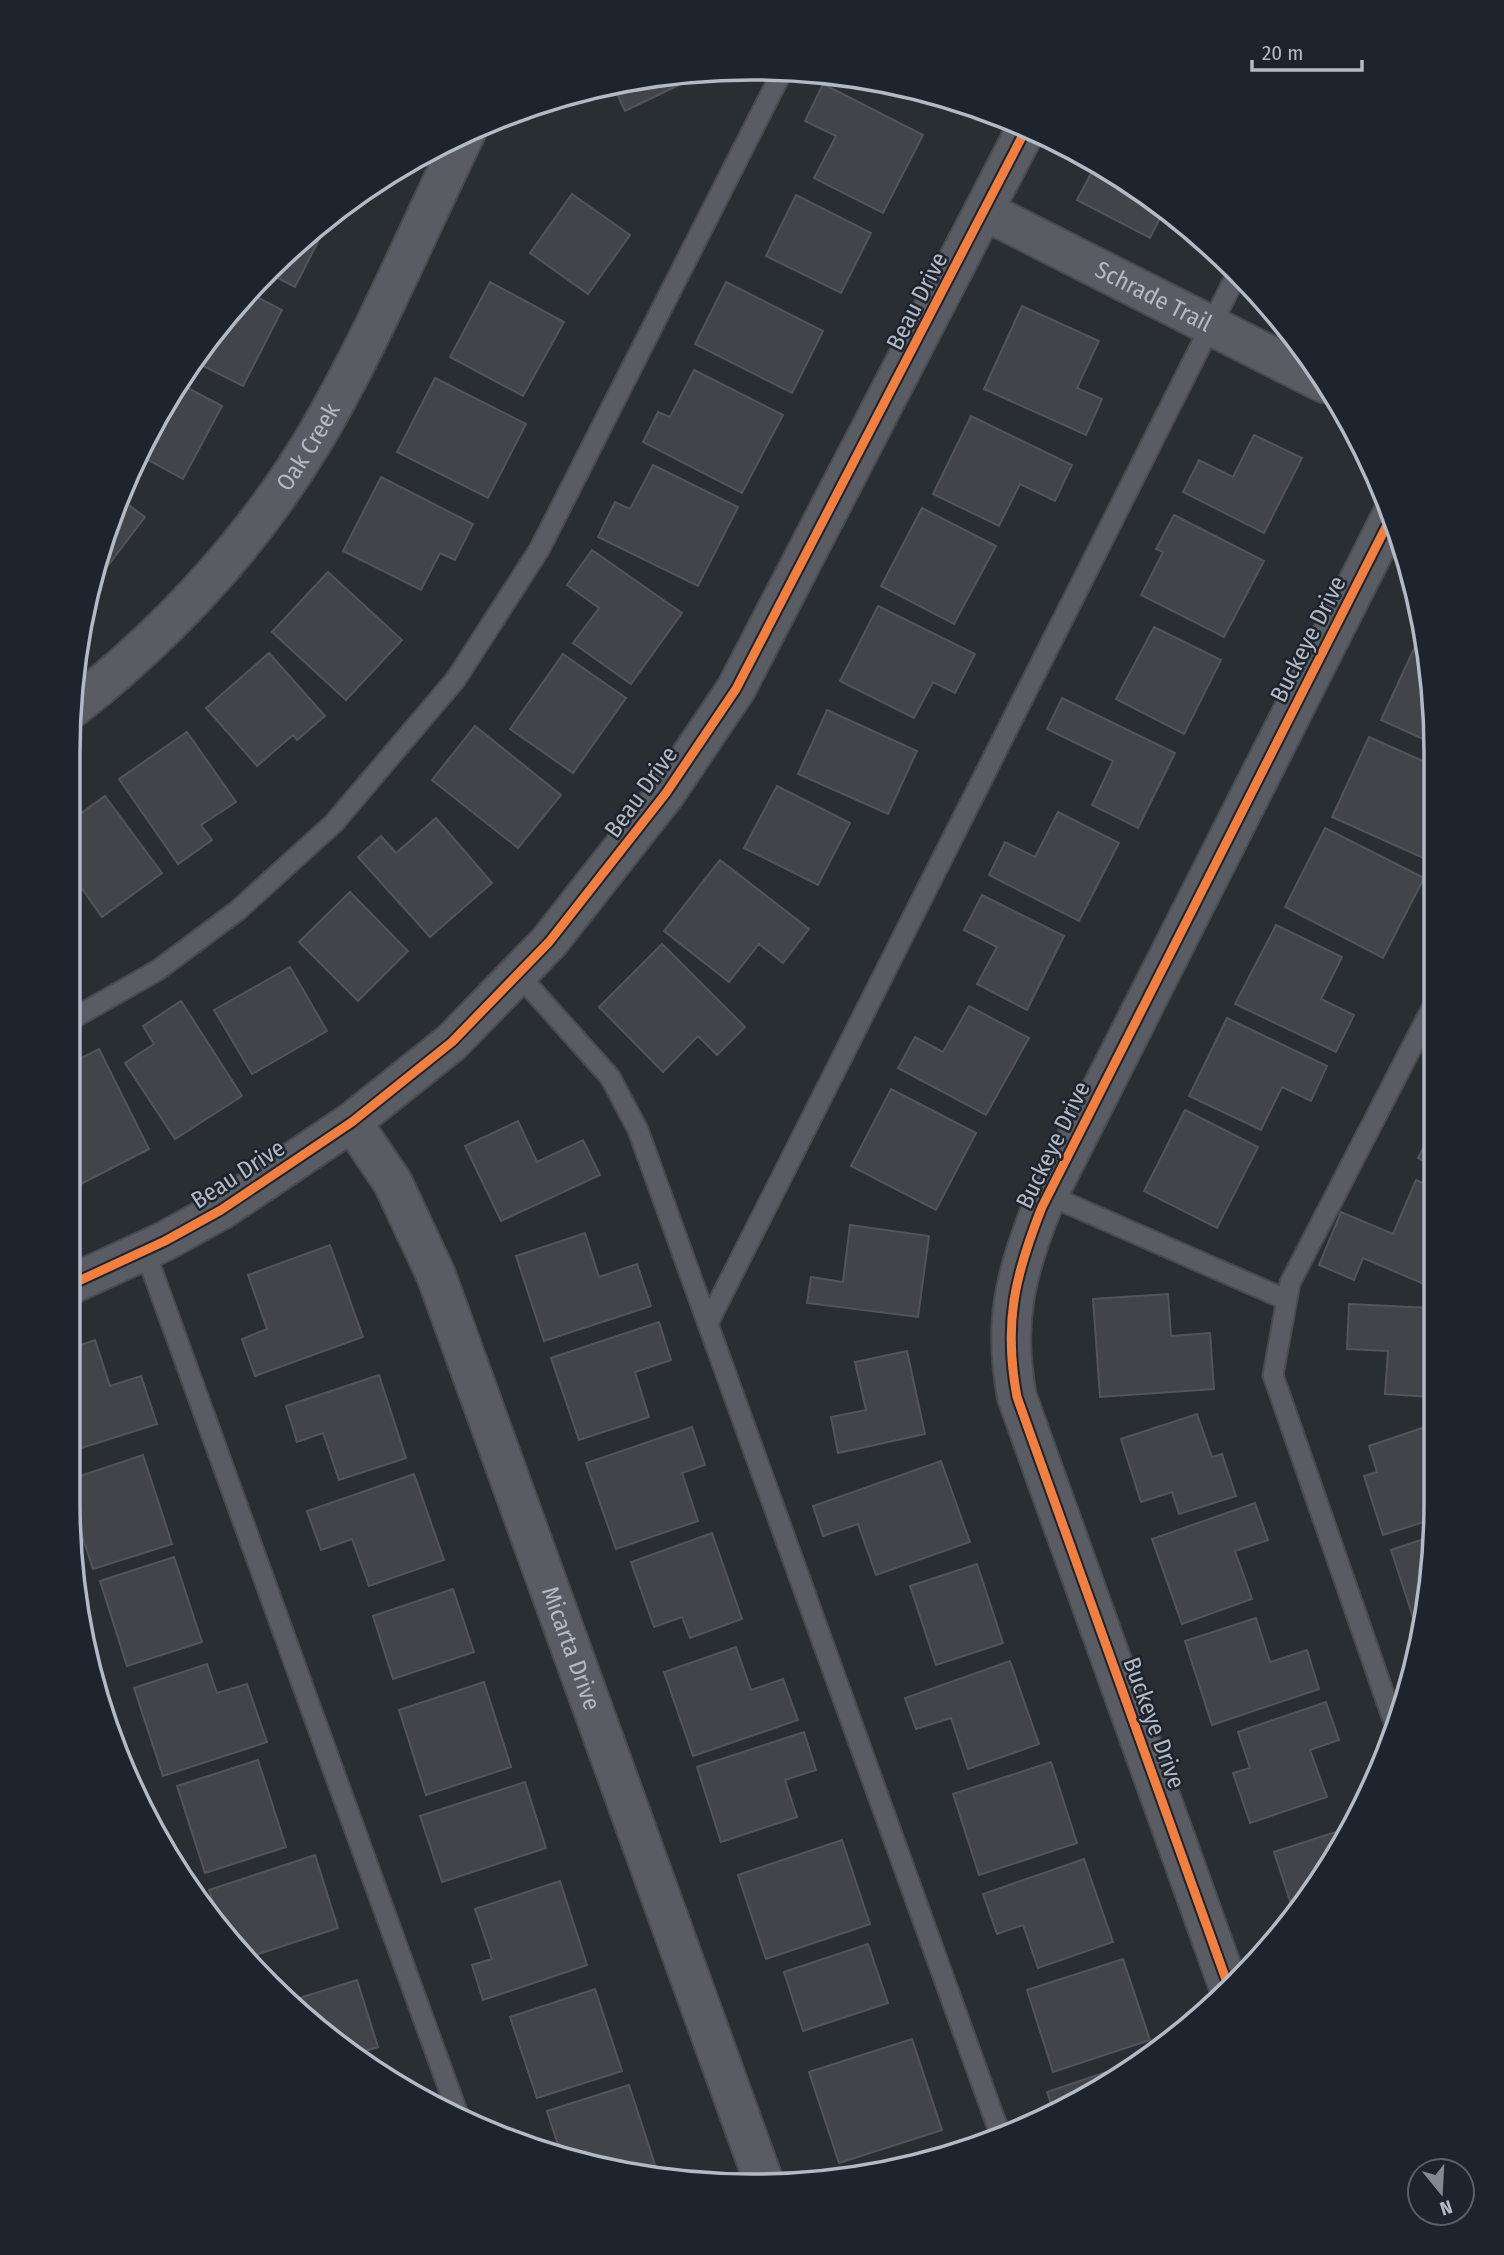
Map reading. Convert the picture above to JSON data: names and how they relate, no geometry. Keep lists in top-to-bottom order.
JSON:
{
  "streets": {
    "street": [
      "Schrade Trail",
      "Beau Drive",
      "Oak Creek",
      "Buckeye Drive",
      "Micarta Drive"
    ]
  },
  "crossings": [
    ["Schrade Trail", "Beau Drive"],
    ["Beau Drive", "Micarta Drive"]
  ],
  "scale_bar": "20 m",
  "north": "bottom"
}
